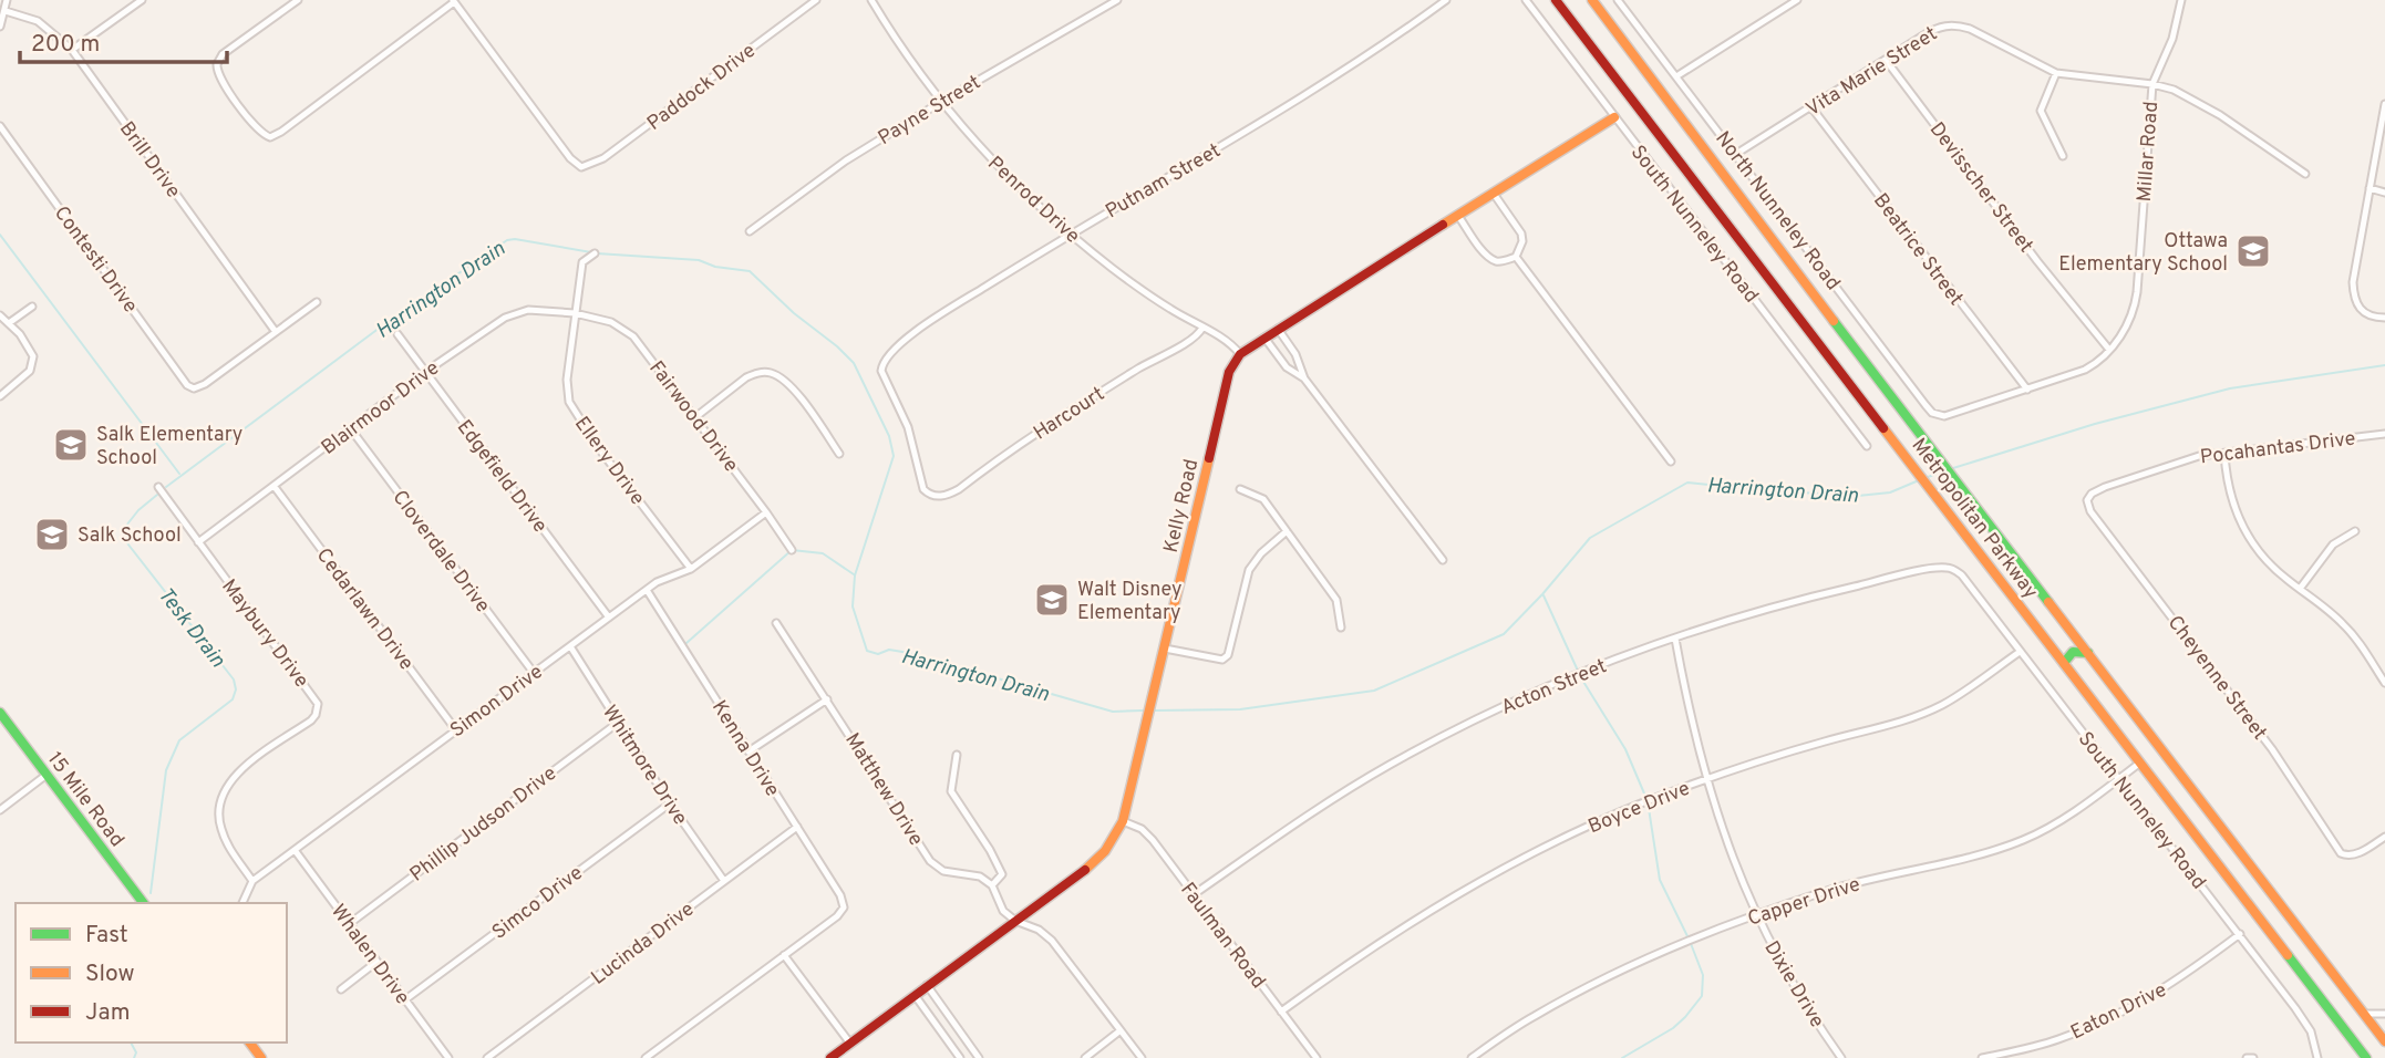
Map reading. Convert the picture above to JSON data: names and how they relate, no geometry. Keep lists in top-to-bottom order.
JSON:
{
  "streets": {
    "main road": ["Kelly Road", "Metropolitan Parkway", "15 Mile Road"],
    "street": [
      "Vita Marie Street",
      "Paddock Drive",
      "Payne Street",
      "Millar Road",
      "Brill Drive",
      "Putnam Street",
      "Devisscher Street",
      "Penrod Drive",
      "North Nunneley Road",
      "South Nunneley Road",
      "Beatrice Street",
      "Contesti Drive",
      "Blairmoor Drive",
      "Harcourt",
      "Fairwood Drive",
      "Pocahantas Drive",
      "Ellery Drive",
      "Edgefield Drive",
      "Cloverdale Drive",
      "Cedarlawn Drive",
      "Maybury Drive",
      "Cheyenne Street",
      "Acton Street",
      "Simon Drive",
      "Kenna Drive",
      "Whitmore Drive",
      "Matthew Drive",
      "Boyce Drive",
      "Phillip Judson Drive",
      "Capper Drive",
      "Simco Drive",
      "Faulman Road",
      "Lucinda Drive",
      "Whalen Drive",
      "Dixie Drive",
      "Eaton Drive"
    ]
  },
  "crossings": [
    ["Vita Marie Street", "Millar Road"],
    ["Vita Marie Street", "Devisscher Street"],
    ["Vita Marie Street", "North Nunneley Road"],
    ["Vita Marie Street", "Beatrice Street"],
    ["Payne Street", "Penrod Drive"],
    ["Millar Road", "Devisscher Street"],
    ["Millar Road", "North Nunneley Road"],
    ["Millar Road", "Beatrice Street"],
    ["Brill Drive", "Contesti Drive"],
    ["Putnam Street", "Penrod Drive"],
    ["Putnam Street", "Harcourt"],
    ["Penrod Drive", "Harcourt"],
    ["Penrod Drive", "Kelly Road"],
    ["South Nunneley Road", "Acton Street"],
    ["South Nunneley Road", "Boyce Drive"],
    ["South Nunneley Road", "Capper Drive"],
    ["South Nunneley Road", "Eaton Drive"],
    ["Blairmoor Drive", "Fairwood Drive"],
    ["Blairmoor Drive", "Ellery Drive"],
    ["Blairmoor Drive", "Edgefield Drive"],
    ["Blairmoor Drive", "Cloverdale Drive"],
    ["Blairmoor Drive", "Cedarlawn Drive"],
    ["Blairmoor Drive", "Maybury Drive"],
    ["Fairwood Drive", "Ellery Drive"],
    ["Fairwood Drive", "Simon Drive"],
    ["Pocahantas Drive", "Cheyenne Street"],
    ["Ellery Drive", "Simon Drive"],
    ["Edgefield Drive", "Simon Drive"],
    ["Kelly Road", "Faulman Road"],
    ["Metropolitan Parkway", "Capper Drive"],
    ["Cloverdale Drive", "Simon Drive"],
    ["Cedarlawn Drive", "Simon Drive"],
    ["Maybury Drive", "Simon Drive"],
    ["Acton Street", "Faulman Road"],
    ["Acton Street", "Dixie Drive"],
    ["Simon Drive", "Kenna Drive"],
    ["Simon Drive", "Whitmore Drive"],
    ["Simon Drive", "Whalen Drive"],
    ["Kenna Drive", "Lucinda Drive"],
    ["Whitmore Drive", "Phillip Judson Drive"],
    ["Whitmore Drive", "Simco Drive"],
    ["Whitmore Drive", "Lucinda Drive"],
    ["Boyce Drive", "Faulman Road"],
    ["Boyce Drive", "Dixie Drive"],
    ["Phillip Judson Drive", "Whalen Drive"],
    ["Capper Drive", "Dixie Drive"],
    ["Simco Drive", "Whalen Drive"]
  ],
  "water": ["Harrington Drain", "Tesk Drain"],
  "places": {
    "school or university": [
      "Ottawa Elementary School",
      "Salk Elementary School",
      "Salk School",
      "Walt Disney Elementary"
    ]
  },
  "legend": ["Fast", "Slow", "Jam"],
  "scale_bar": "200 m"
}
